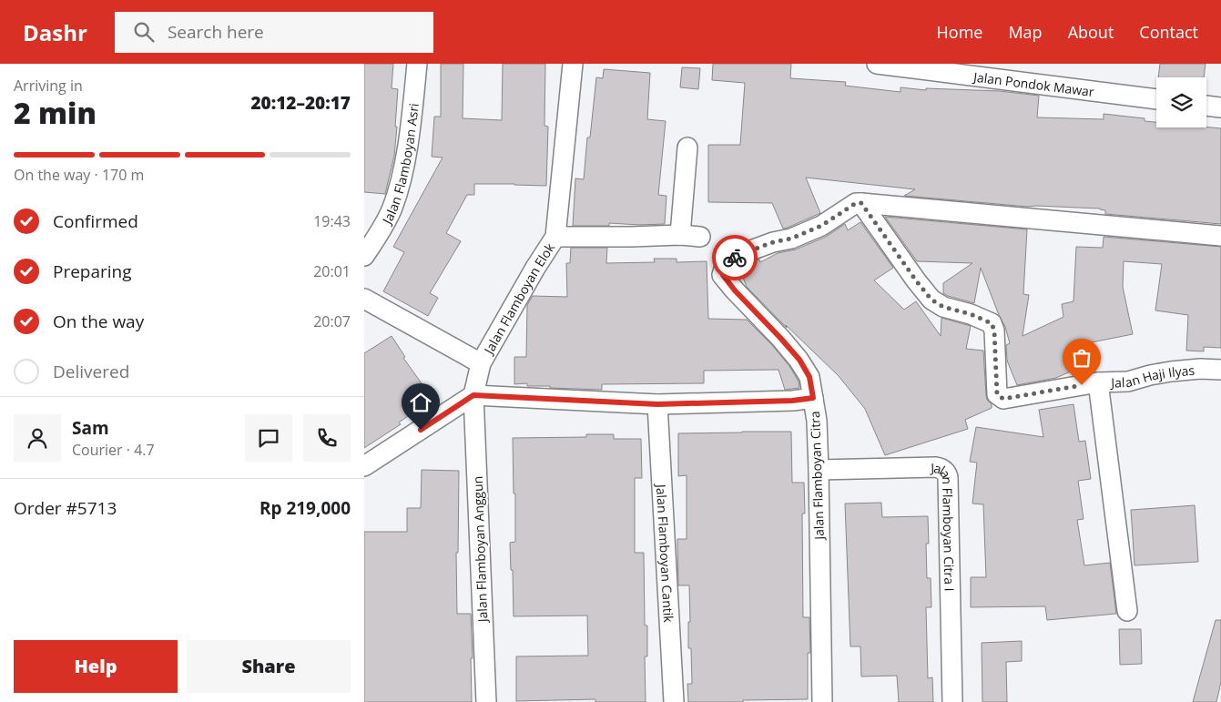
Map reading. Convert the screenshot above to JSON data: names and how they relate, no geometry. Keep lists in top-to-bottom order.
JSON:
{
  "streets": {
    "street": [
      "Jalan Pondok Mawar",
      "Jalan Flamboyan Asri",
      "Jalan Flamboyan Elok",
      "Jalan Haji Ilyas",
      "Jalan Flamboyan Citra",
      "Jalan Flamboyan Citra I",
      "Jalan Flamboyan Anggun",
      "Jalan Flamboyan Cantik"
    ]
  },
  "crossings": [
    ["Jalan Flamboyan Elok", "Jalan Flamboyan Citra"],
    ["Jalan Flamboyan Elok", "Jalan Flamboyan Anggun"],
    ["Jalan Flamboyan Citra", "Jalan Flamboyan Citra I"],
    ["Jalan Flamboyan Citra", "Jalan Flamboyan Anggun"],
    ["Jalan Flamboyan Citra", "Jalan Flamboyan Cantik"]
  ],
  "page": {
    "header": "Dashr",
    "search": "Search here",
    "nav": [
      "Home",
      "Map",
      "About",
      "Contact"
    ],
    "heading": ["2 min", "Arriving in", "20:12–20:17"],
    "panel": [
      "Sam",
      "Courier · 4.7",
      "Order #5713",
      "Rp 219,000"
    ],
    "bar": "On the way · 170 m",
    "list": [
      ["Confirmed", "19:43"],
      ["Preparing", "20:01"],
      ["On the way", "20:07"],
      "Delivered"
    ],
    "buttons": ["Help", "Share"]
  }
}
